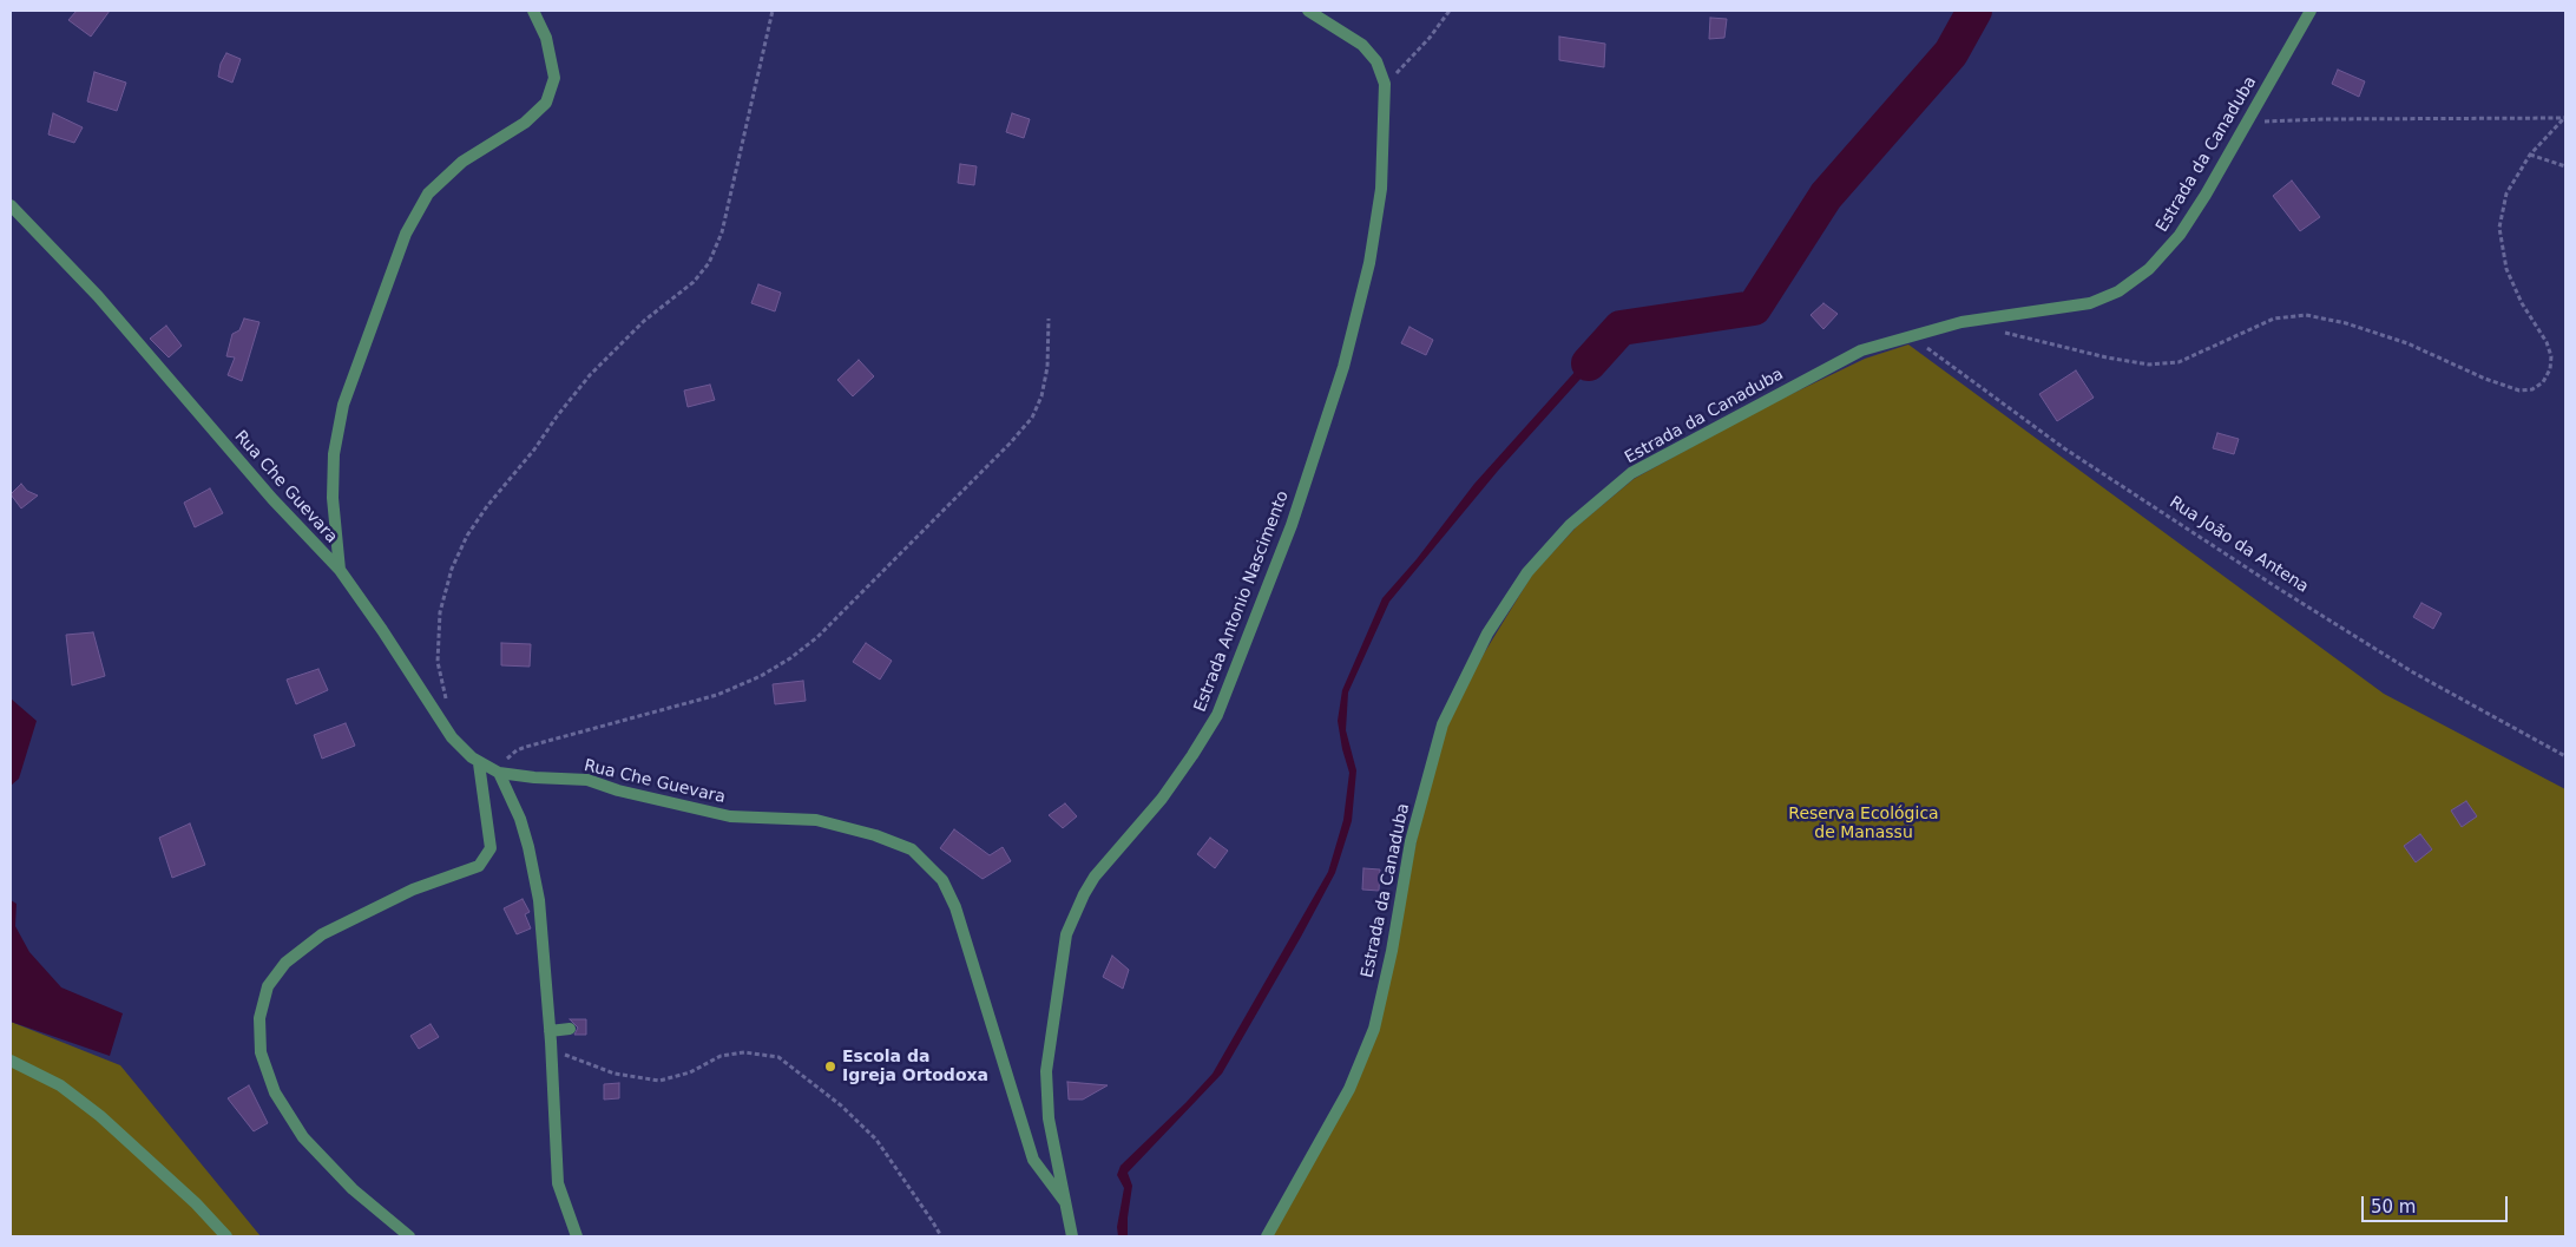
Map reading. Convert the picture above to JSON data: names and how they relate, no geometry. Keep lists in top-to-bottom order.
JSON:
{
  "streets": {
    "street": ["Estrada da Canaduba", "Rua Che Guevara", "Estrada Antonio Nascimento"],
    "path": ["Rua João da Antena"]
  },
  "crossings": [
    ["Estrada da Canaduba", "Rua João da Antena"],
    ["Rua Che Guevara", "Estrada Antonio Nascimento"]
  ],
  "parks": ["Reserva Ecológica de Manassu"],
  "places": ["Escola da Igreja Ortodoxa"],
  "scale_bar": "50 m"
}
